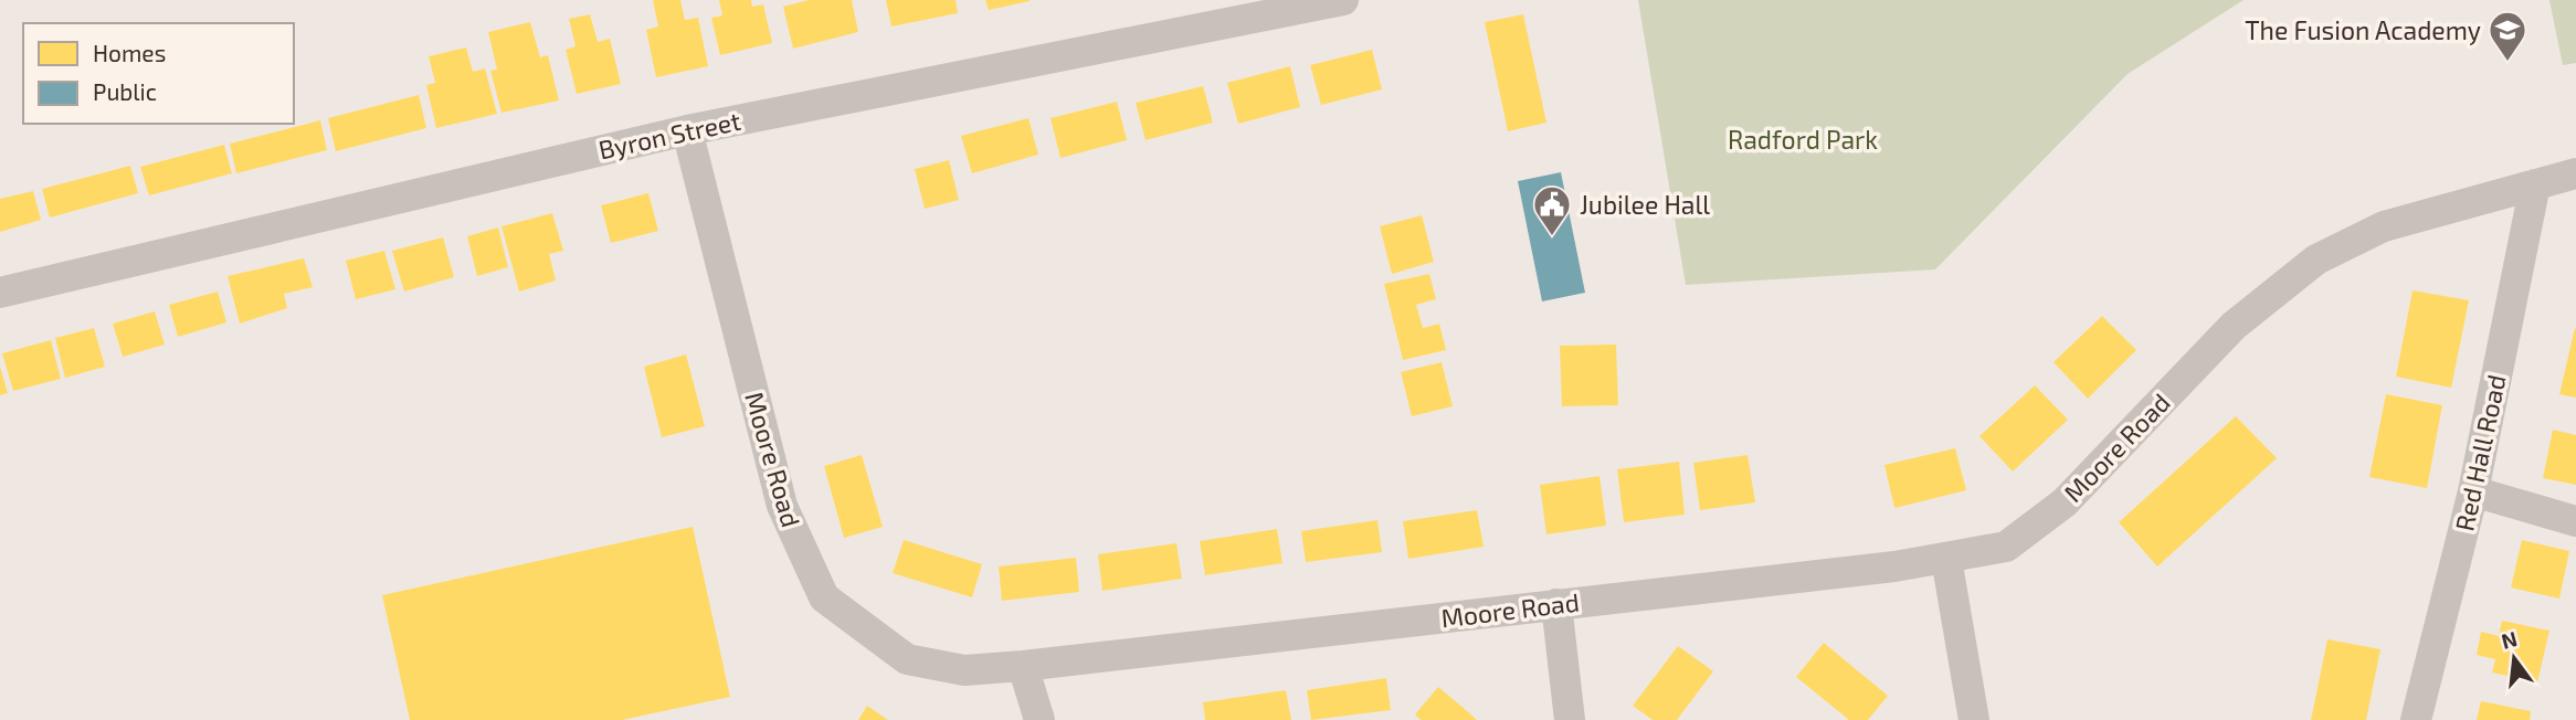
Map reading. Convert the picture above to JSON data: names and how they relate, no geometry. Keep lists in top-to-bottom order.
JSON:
{
  "streets": {
    "street": ["Byron Street", "Moore Road", "Red Hall Road"]
  },
  "crossings": [
    ["Byron Street", "Moore Road"],
    ["Moore Road", "Red Hall Road"]
  ],
  "parks": ["Radford Park"],
  "places": {
    "school or university": ["The Fusion Academy"],
    "public building": ["Jubilee Hall"]
  },
  "legend": ["Homes", "Public"],
  "north": "top"
}
